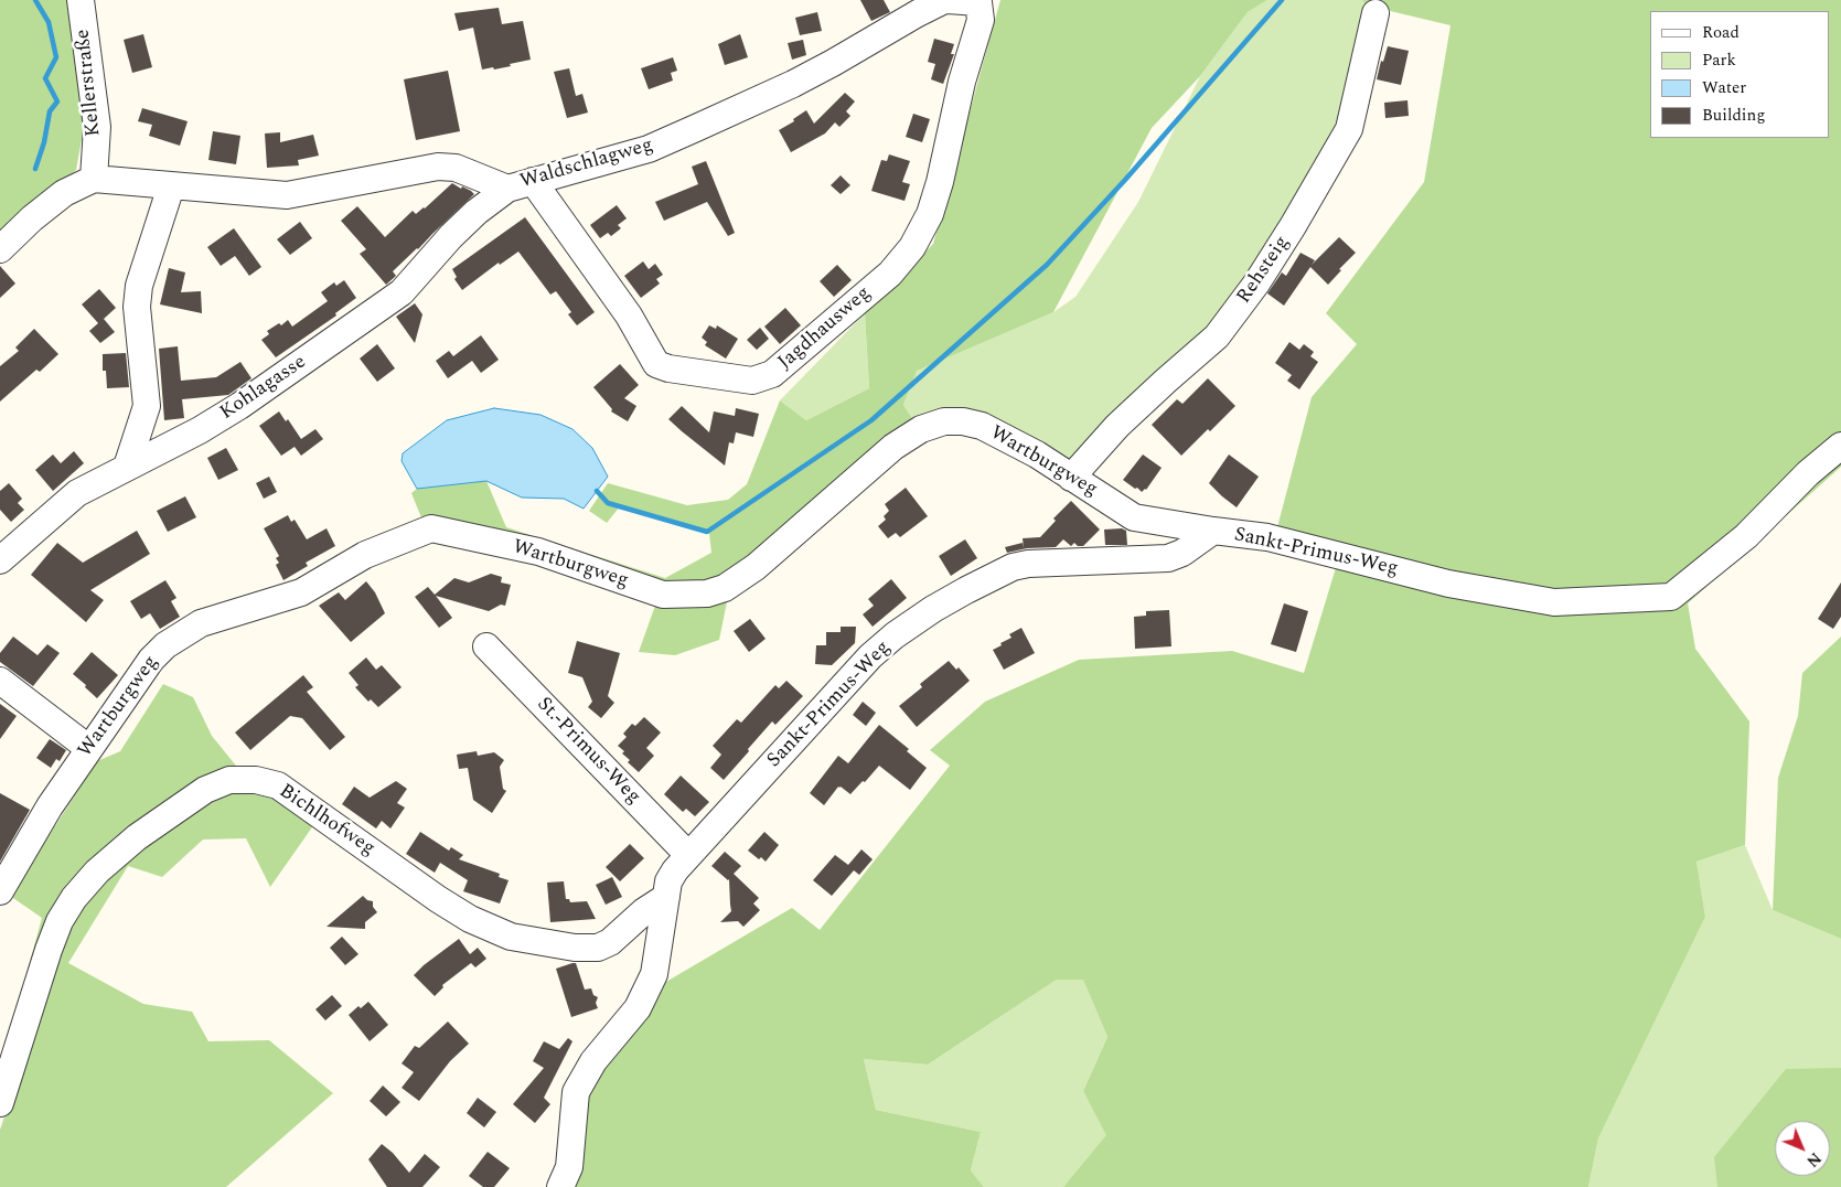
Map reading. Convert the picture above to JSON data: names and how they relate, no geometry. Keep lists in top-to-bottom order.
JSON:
{
  "streets": {
    "street": [
      "Kellerstraße",
      "Waldschlagweg",
      "Rehsteig",
      "Jagdhausweg",
      "Kohlagasse",
      "Wartburgweg",
      "Sankt-Primus-Weg",
      "St.-Primus-Weg",
      "Bichlhofweg"
    ]
  },
  "crossings": [
    ["Kellerstraße", "Waldschlagweg"],
    ["Waldschlagweg", "Jagdhausweg"],
    ["Waldschlagweg", "Kohlagasse"],
    ["Rehsteig", "Wartburgweg"],
    ["Wartburgweg", "Sankt-Primus-Weg"],
    ["Sankt-Primus-Weg", "St.-Primus-Weg"],
    ["Sankt-Primus-Weg", "Bichlhofweg"]
  ],
  "legend": [
    "Road",
    "Park",
    "Water",
    "Building"
  ],
  "north": "bottom right"
}
